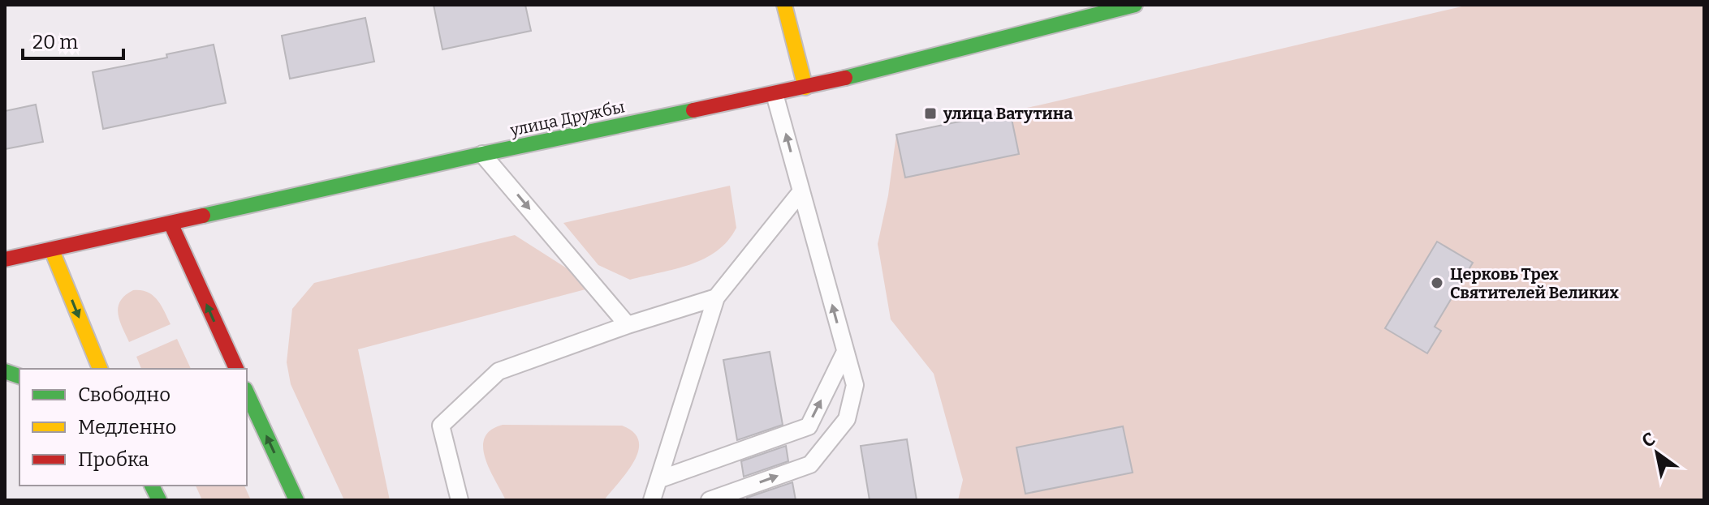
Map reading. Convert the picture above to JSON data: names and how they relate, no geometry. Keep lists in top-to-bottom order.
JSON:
{
  "streets": {
    "main road": ["улица Дружбы"]
  },
  "places": {
    "transit": ["улица Ватутина"],
    "other": ["Церковь Трех Святителей Великих"]
  },
  "legend": ["Свободно", "Медленно", "Пробка"],
  "scale_bar": "20 m",
  "north": "top left"
}
